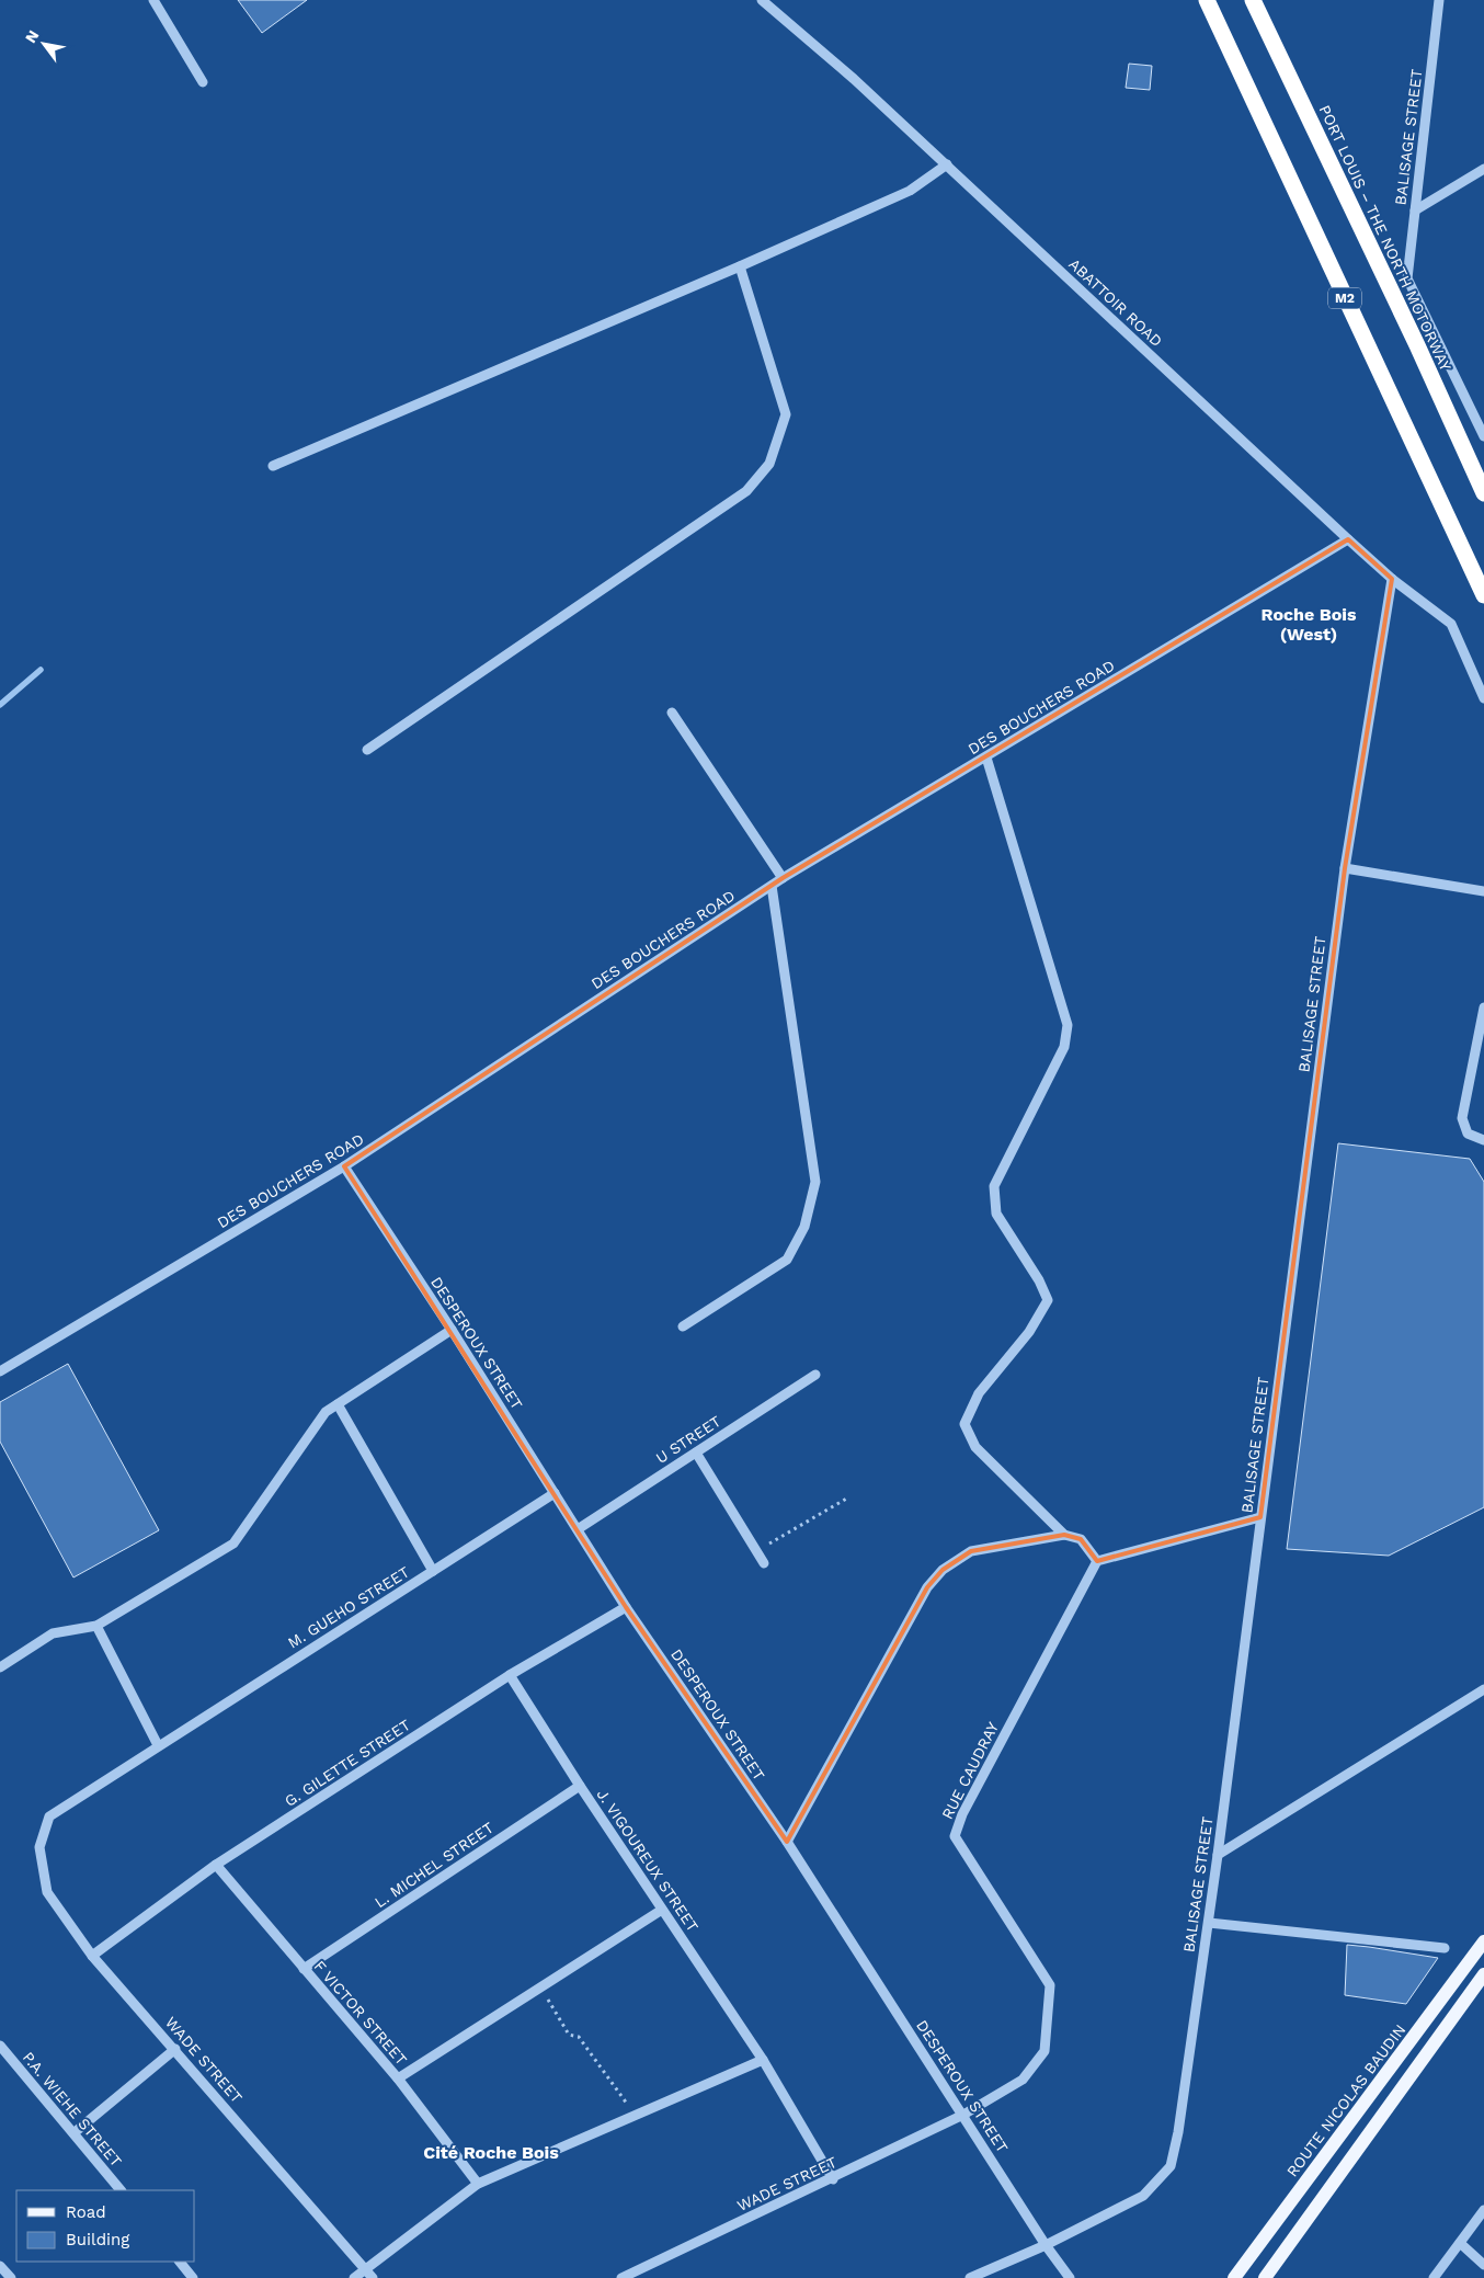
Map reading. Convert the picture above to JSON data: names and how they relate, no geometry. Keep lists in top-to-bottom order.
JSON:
{
  "streets": {
    "highway": ["PORT LOUIS – THE NORTH MOTORWAY", "M2"],
    "main road": ["ROUTE NICOLAS BAUDIN"],
    "street": [
      "BALISAGE STREET",
      "ABATTOIR ROAD",
      "DES BOUCHERS ROAD",
      "DESPEROUX STREET",
      "U STREET",
      "M. GUEHO STREET",
      "G. GILETTE STREET",
      "RUE CAUDRAY",
      "J. VIGOUREUX STREET",
      "L. MICHEL STREET",
      "F VICTOR STREET",
      "WADE STREET",
      "P.A. WIEHE STREET"
    ]
  },
  "crossings": [
    ["BALISAGE STREET", "ABATTOIR ROAD"],
    ["BALISAGE STREET", "DESPEROUX STREET"],
    ["ABATTOIR ROAD", "DES BOUCHERS ROAD"],
    ["DES BOUCHERS ROAD", "DESPEROUX STREET"],
    ["DESPEROUX STREET", "U STREET"],
    ["DESPEROUX STREET", "M. GUEHO STREET"],
    ["DESPEROUX STREET", "G. GILETTE STREET"],
    ["DESPEROUX STREET", "RUE CAUDRAY"],
    ["DESPEROUX STREET", "WADE STREET"],
    ["M. GUEHO STREET", "WADE STREET"],
    ["G. GILETTE STREET", "J. VIGOUREUX STREET"],
    ["G. GILETTE STREET", "F VICTOR STREET"],
    ["G. GILETTE STREET", "WADE STREET"],
    ["RUE CAUDRAY", "WADE STREET"],
    ["J. VIGOUREUX STREET", "L. MICHEL STREET"],
    ["J. VIGOUREUX STREET", "WADE STREET"],
    ["L. MICHEL STREET", "F VICTOR STREET"]
  ],
  "districts": ["Roche Bois (West)", "Cité Roche Bois"],
  "legend": ["Road", "Building"],
  "north": "top left"
}
